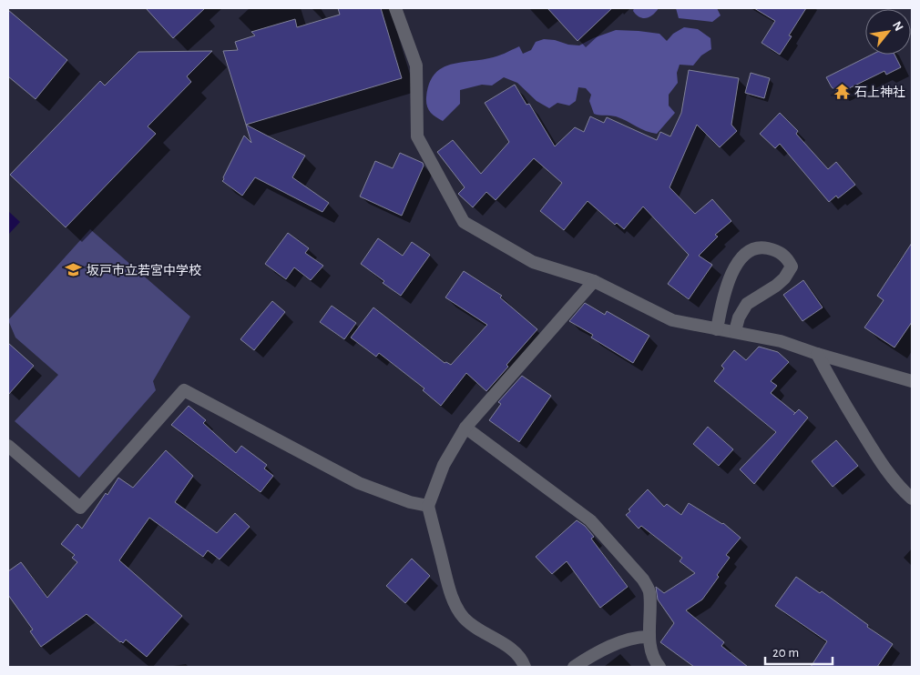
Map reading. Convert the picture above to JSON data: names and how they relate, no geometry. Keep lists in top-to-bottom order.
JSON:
{
  "places": {
    "temple": ["石上神社"],
    "school or university": ["坂戸市立若宮中学校"]
  },
  "scale_bar": "20 m",
  "north": "top right"
}
